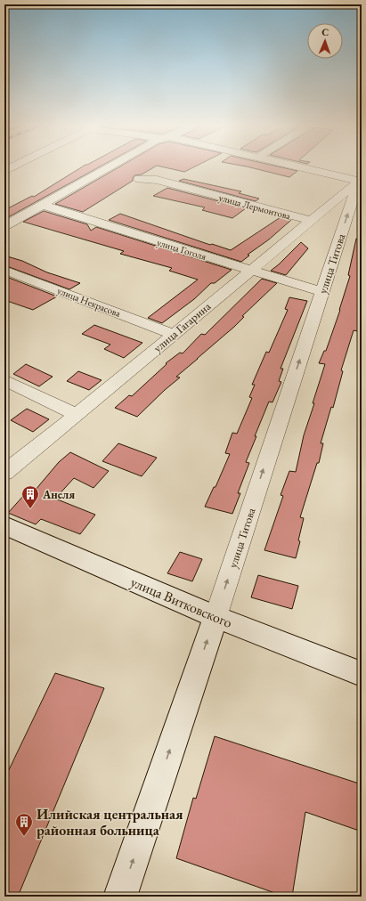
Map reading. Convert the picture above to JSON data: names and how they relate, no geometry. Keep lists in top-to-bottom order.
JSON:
{
  "streets": {
    "street": [
      "улица Лермонтова",
      "улица Гоголя",
      "улица Титова",
      "улица Некрасова",
      "улица Гагарина",
      "улица Витковского"
    ]
  },
  "crossings": [
    ["улица Лермонтова", "улица Гагарина"],
    ["улица Гоголя", "улица Титова"],
    ["улица Гоголя", "улица Гагарина"],
    ["улица Титова", "улица Гагарина"],
    ["улица Титова", "улица Витковского"],
    ["улица Некрасова", "улица Гагарина"]
  ],
  "one_way": ["улица Титова"],
  "places": {
    "building": ["Анеля", "Илийская центральная районная больница"]
  },
  "north": "top"
}
